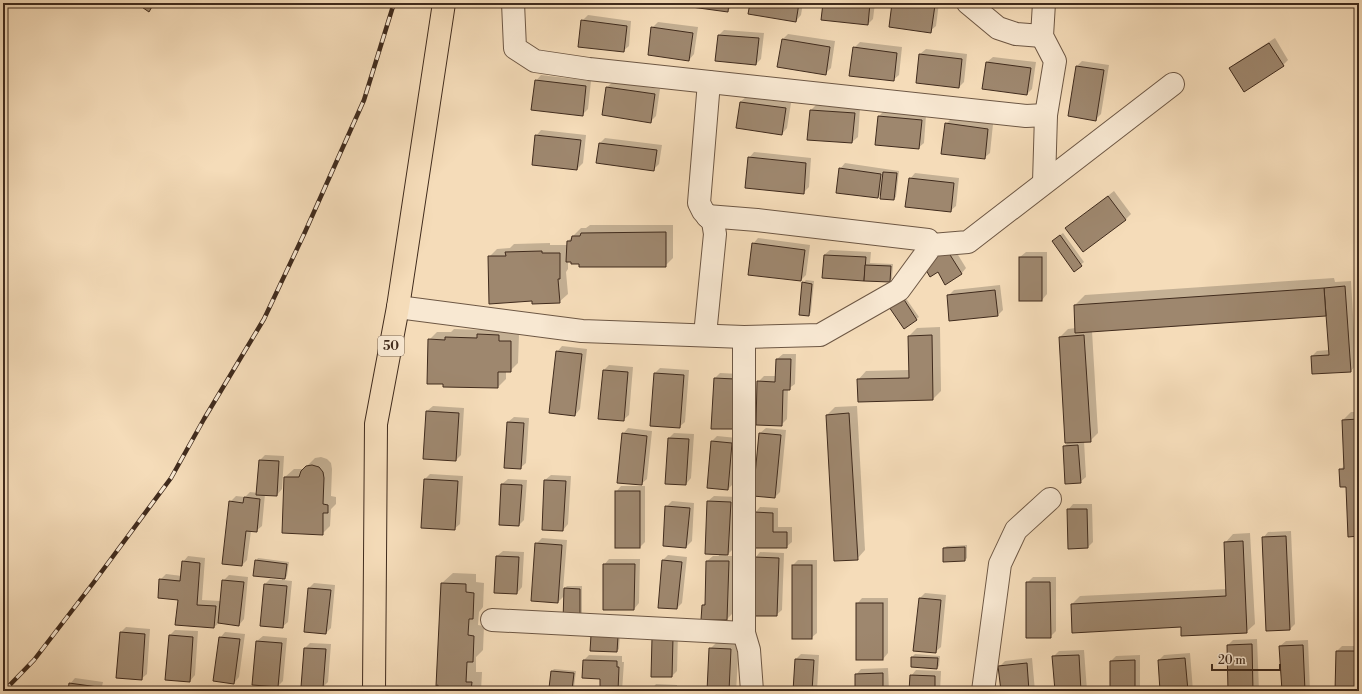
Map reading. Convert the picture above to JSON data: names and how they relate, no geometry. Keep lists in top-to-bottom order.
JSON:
{
  "streets": {
    "main road": ["50"]
  },
  "scale_bar": "20 m"
}
